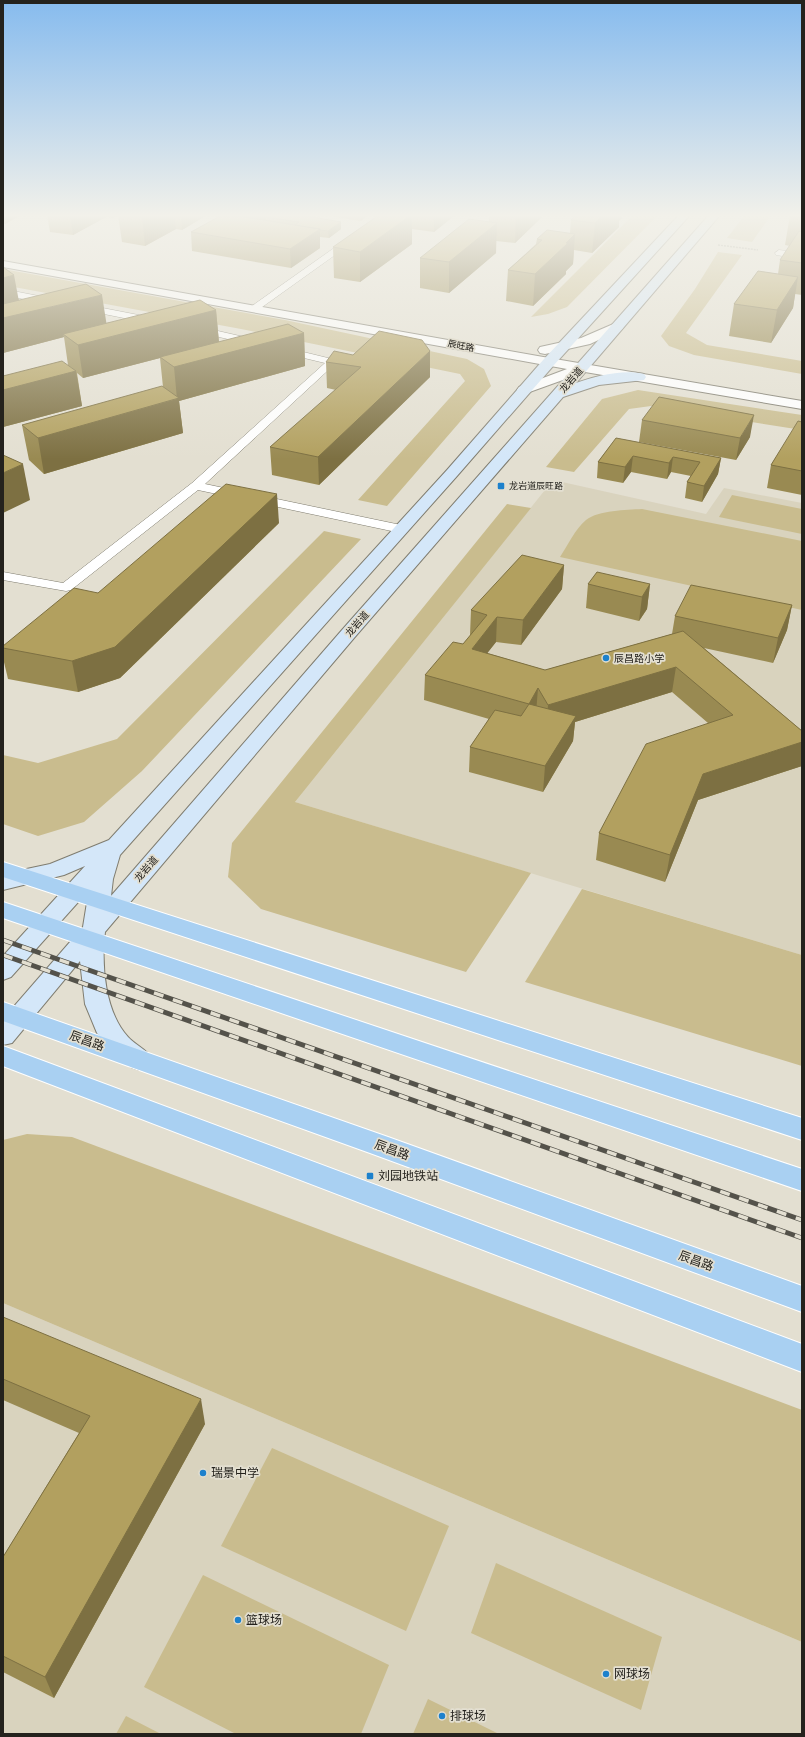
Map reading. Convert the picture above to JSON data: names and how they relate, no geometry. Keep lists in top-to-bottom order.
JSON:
{
  "streets": {
    "main road": ["龙岩道", "辰昌路"],
    "street": ["辰旺路"]
  },
  "crossings": [
    ["辰旺路", "龙岩道"]
  ],
  "places": {
    "transit": ["龙岩道辰旺路", "刘园地铁站"],
    "other": [
      "辰昌路小学",
      "瑞景中学",
      "篮球场",
      "网球场",
      "排球场"
    ]
  }
}
